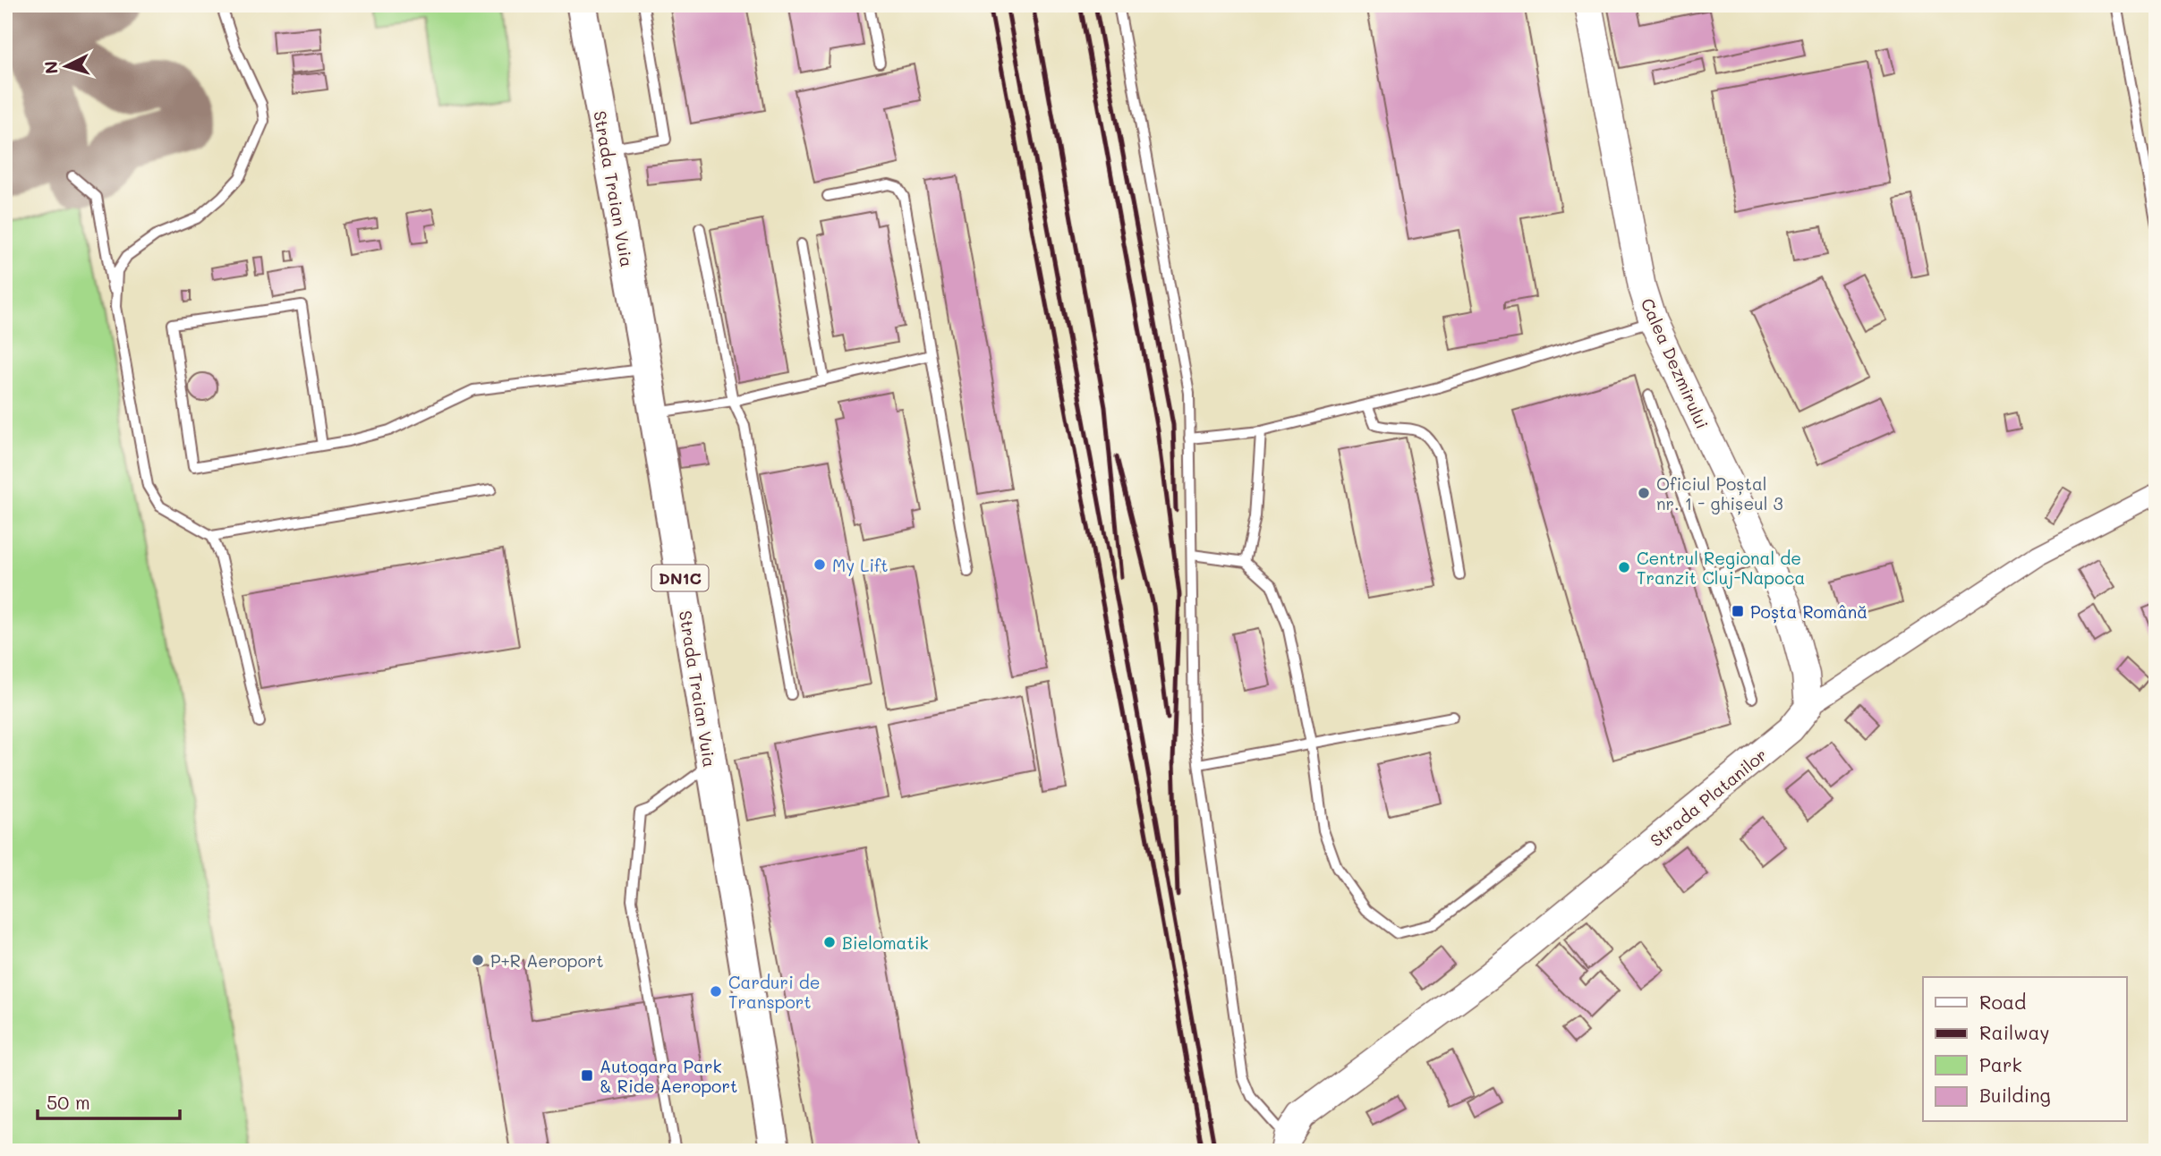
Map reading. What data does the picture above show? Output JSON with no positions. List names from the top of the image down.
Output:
{
  "streets": {
    "main road": [
      "Strada Traian Vuia",
      "Calea Dezmirului",
      "DN1C",
      "Strada Platanilor"
    ]
  },
  "crossings": [
    ["Calea Dezmirului", "Strada Platanilor"]
  ],
  "places": {
    "other": [
      "Oficiul Poștal nr. 1 - ghișeul 3",
      "My Lift",
      "Centrul Regional de Tranzit Cluj-Napoca",
      "Bielomatik",
      "P+R Aeroport",
      "Carduri de Transport"
    ],
    "transit": ["Poșta Română", "Autogara Park & Ride Aeroport"]
  },
  "legend": [
    "Road",
    "Railway",
    "Park",
    "Building"
  ],
  "scale_bar": "50 m",
  "north": "left"
}
